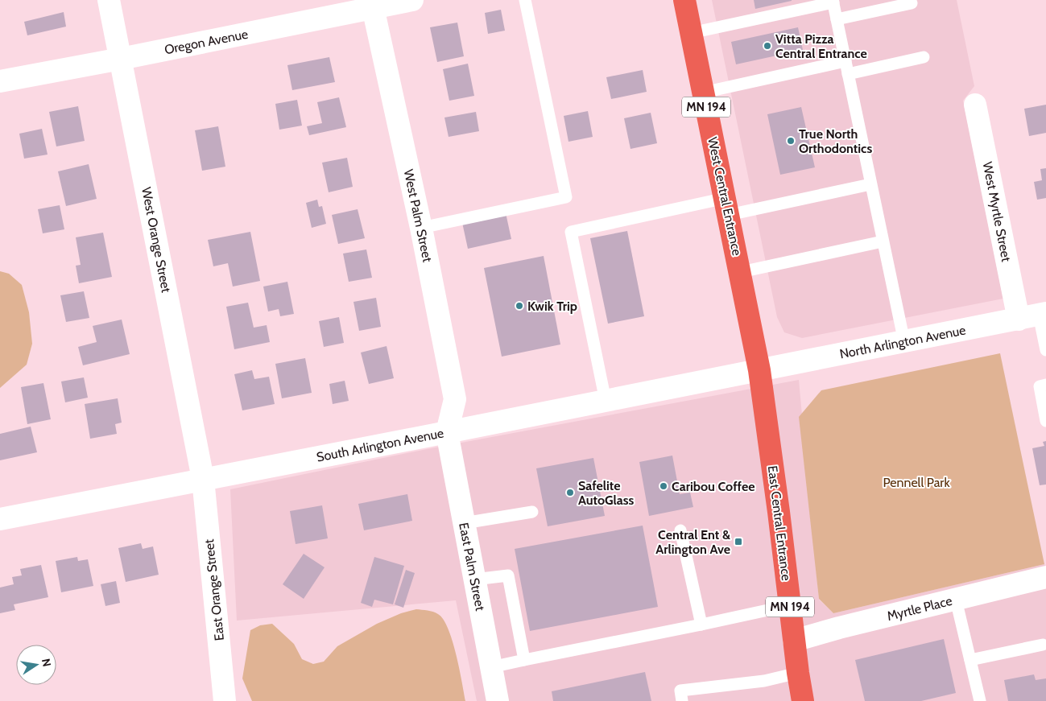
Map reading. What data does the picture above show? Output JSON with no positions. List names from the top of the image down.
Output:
{
  "streets": {
    "highway": ["MN 194", "West Central Entrance", "East Central Entrance"],
    "street": [
      "Oregon Avenue",
      "West Myrtle Street",
      "West Palm Street",
      "West Orange Street",
      "North Arlington Avenue",
      "South Arlington Avenue",
      "East Palm Street",
      "East Orange Street",
      "Myrtle Place"
    ]
  },
  "crossings": [
    ["Oregon Avenue", "West Palm Street"],
    ["Oregon Avenue", "West Orange Street"],
    ["West Central Entrance", "North Arlington Avenue"],
    ["West Central Entrance", "South Arlington Avenue"],
    ["West Central Entrance", "East Central Entrance"],
    ["West Myrtle Street", "North Arlington Avenue"],
    ["West Palm Street", "South Arlington Avenue"],
    ["West Palm Street", "East Palm Street"],
    ["West Orange Street", "South Arlington Avenue"],
    ["West Orange Street", "East Orange Street"],
    ["North Arlington Avenue", "South Arlington Avenue"],
    ["North Arlington Avenue", "East Central Entrance"],
    ["South Arlington Avenue", "East Central Entrance"],
    ["South Arlington Avenue", "East Palm Street"],
    ["South Arlington Avenue", "East Orange Street"],
    ["East Central Entrance", "Myrtle Place"]
  ],
  "parks": ["Pennell Park"],
  "places": {
    "other": [
      "Vitta Pizza Central Entrance",
      "True North Orthodontics",
      "Kwik Trip",
      "Caribou Coffee",
      "Safelite AutoGlass"
    ],
    "transit": ["Central Ent & Arlington Ave"]
  },
  "north": "right"
}
